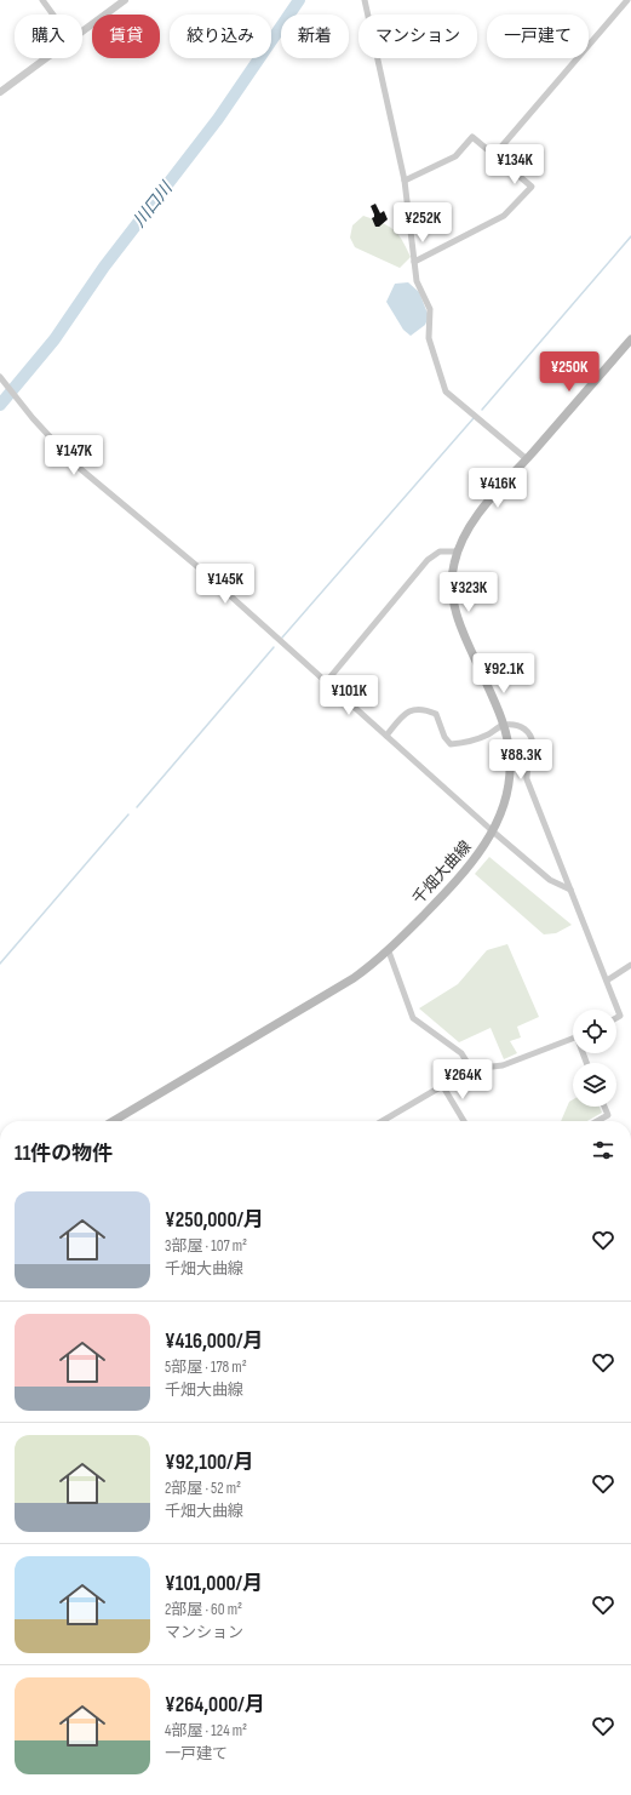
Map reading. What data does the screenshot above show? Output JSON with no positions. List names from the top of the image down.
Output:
{
  "streets": {
    "main road": ["千畑大曲線"]
  },
  "water": ["川口川"],
  "page": {
    "chip": [
      "購入",
      "賃貸",
      "絞り込み",
      "新着",
      "マンション",
      "一戸建て"
    ],
    "price": [
      "¥134K",
      "¥252K",
      "¥250K",
      "¥147K",
      "¥416K",
      "¥145K",
      "¥323K",
      "¥92.1K",
      "¥101K",
      "¥88.3K",
      "¥264K"
    ],
    "heading": "11件の物件",
    "list": [
      {
        "name": "¥250,000/月",
        "note": "3部屋 · 107 m² · 千畑大曲線"
      },
      {
        "name": "¥416,000/月",
        "note": "5部屋 · 178 m² · 千畑大曲線"
      },
      {
        "name": "¥92,100/月",
        "note": "2部屋 · 52 m² · 千畑大曲線"
      },
      {
        "name": "¥101,000/月",
        "note": "2部屋 · 60 m² · マンション"
      },
      {
        "name": "¥264,000/月",
        "note": "4部屋 · 124 m² · 一戸建て"
      }
    ]
  }
}
